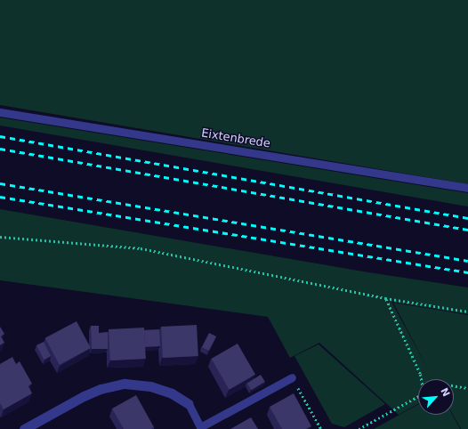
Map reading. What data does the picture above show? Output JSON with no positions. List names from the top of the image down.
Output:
{
  "streets": {
    "lane": ["Eixtenbrede"]
  },
  "north": "top right"
}
